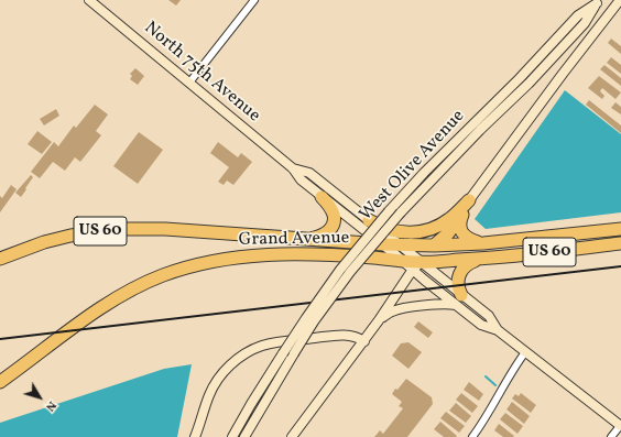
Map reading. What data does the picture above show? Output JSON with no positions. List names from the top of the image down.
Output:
{
  "streets": {
    "highway": ["US 60", "Grand Avenue"],
    "main road": ["North 75th Avenue", "West Olive Avenue"]
  },
  "crossings": [
    ["North 75th Avenue", "Grand Avenue"]
  ],
  "north": "bottom right"
}
